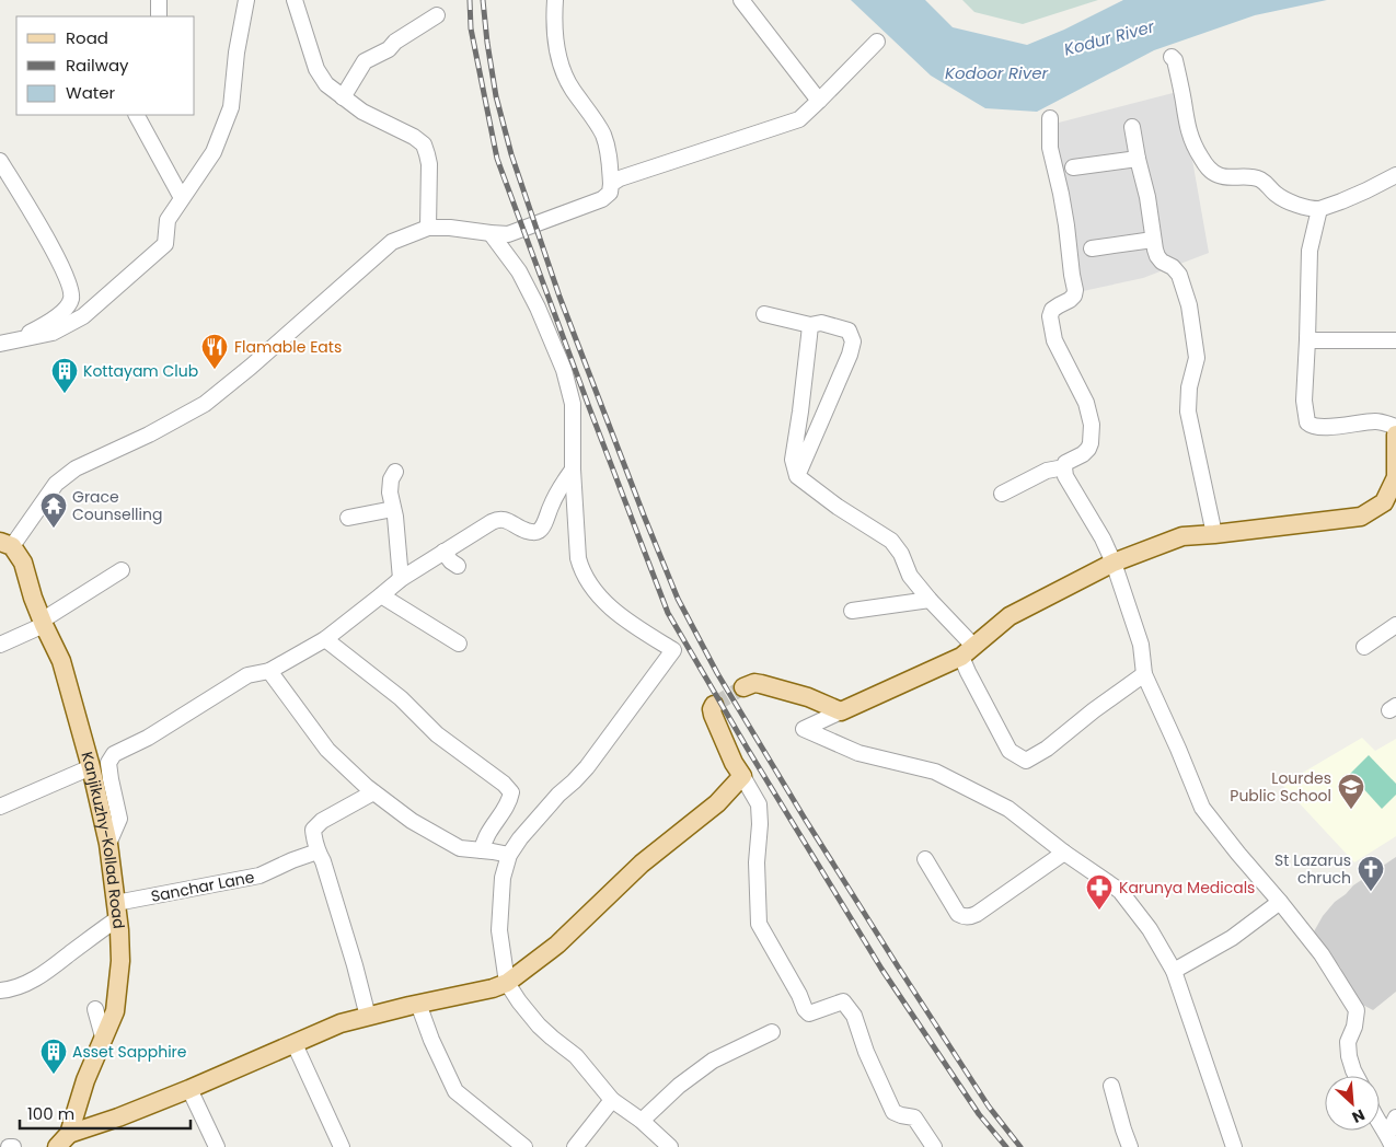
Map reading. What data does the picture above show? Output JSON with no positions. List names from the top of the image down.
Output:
{
  "streets": {
    "main road": ["Kanjikuzhy-Kollad Road"],
    "street": ["Sanchar Lane"]
  },
  "crossings": [
    ["Kanjikuzhy-Kollad Road", "Sanchar Lane"]
  ],
  "water": ["Kodur River", "Kodoor River"],
  "places": {
    "restaurant": ["Flamable Eats"],
    "building": ["Kottayam Club", "Asset Sapphire"],
    "temple": ["Grace Counselling"],
    "school or university": ["Lourdes Public School"],
    "church": ["St Lazarus chruch"],
    "pharmacy": ["Karunya Medicals"]
  },
  "legend": ["Road", "Railway", "Water"],
  "scale_bar": "100 m",
  "north": "bottom right"
}
